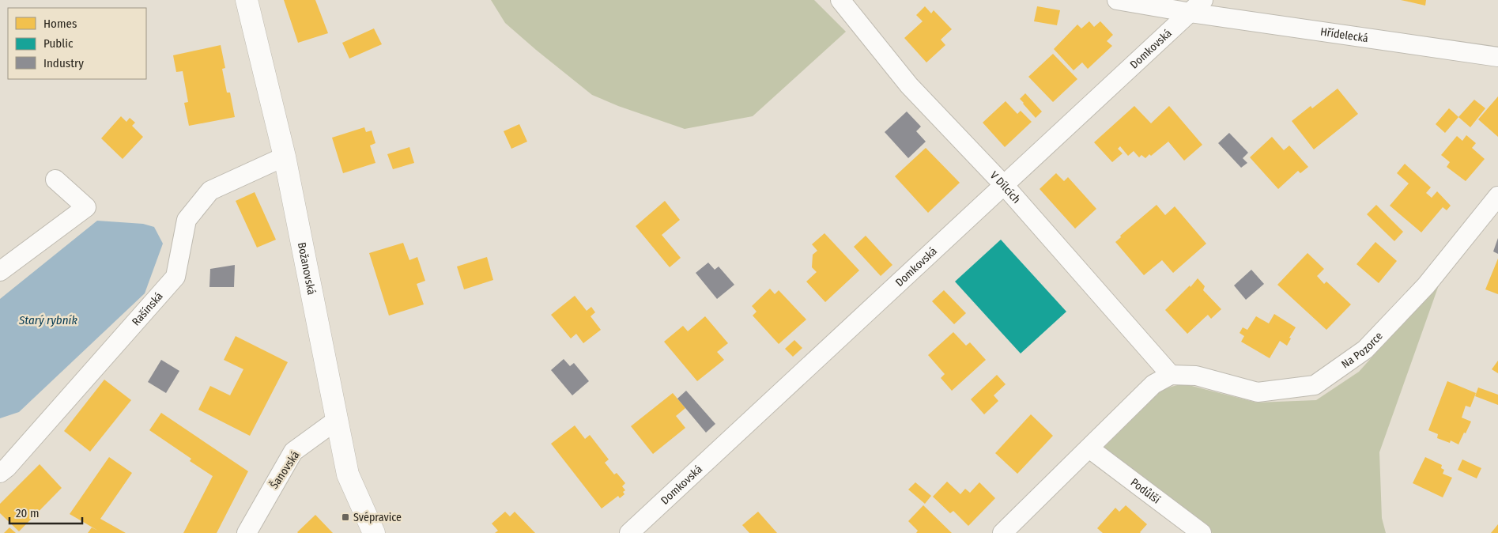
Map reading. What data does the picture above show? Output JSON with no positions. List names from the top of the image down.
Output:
{
  "streets": {
    "street": [
      "Hřídelecká",
      "Domkovská",
      "V Dílcích",
      "Božanovská",
      "Rašínská",
      "Na Pozorce",
      "Šanovská",
      "Podůlší"
    ]
  },
  "crossings": [
    ["Hřídelecká", "Domkovská"],
    ["Domkovská", "V Dílcích"],
    ["V Dílcích", "Na Pozorce"],
    ["Božanovská", "Rašínská"],
    ["Božanovská", "Šanovská"]
  ],
  "water": ["Starý rybník"],
  "places": {
    "transit": ["Svépravice"]
  },
  "legend": ["Homes", "Public", "Industry"],
  "scale_bar": "20 m"
}
